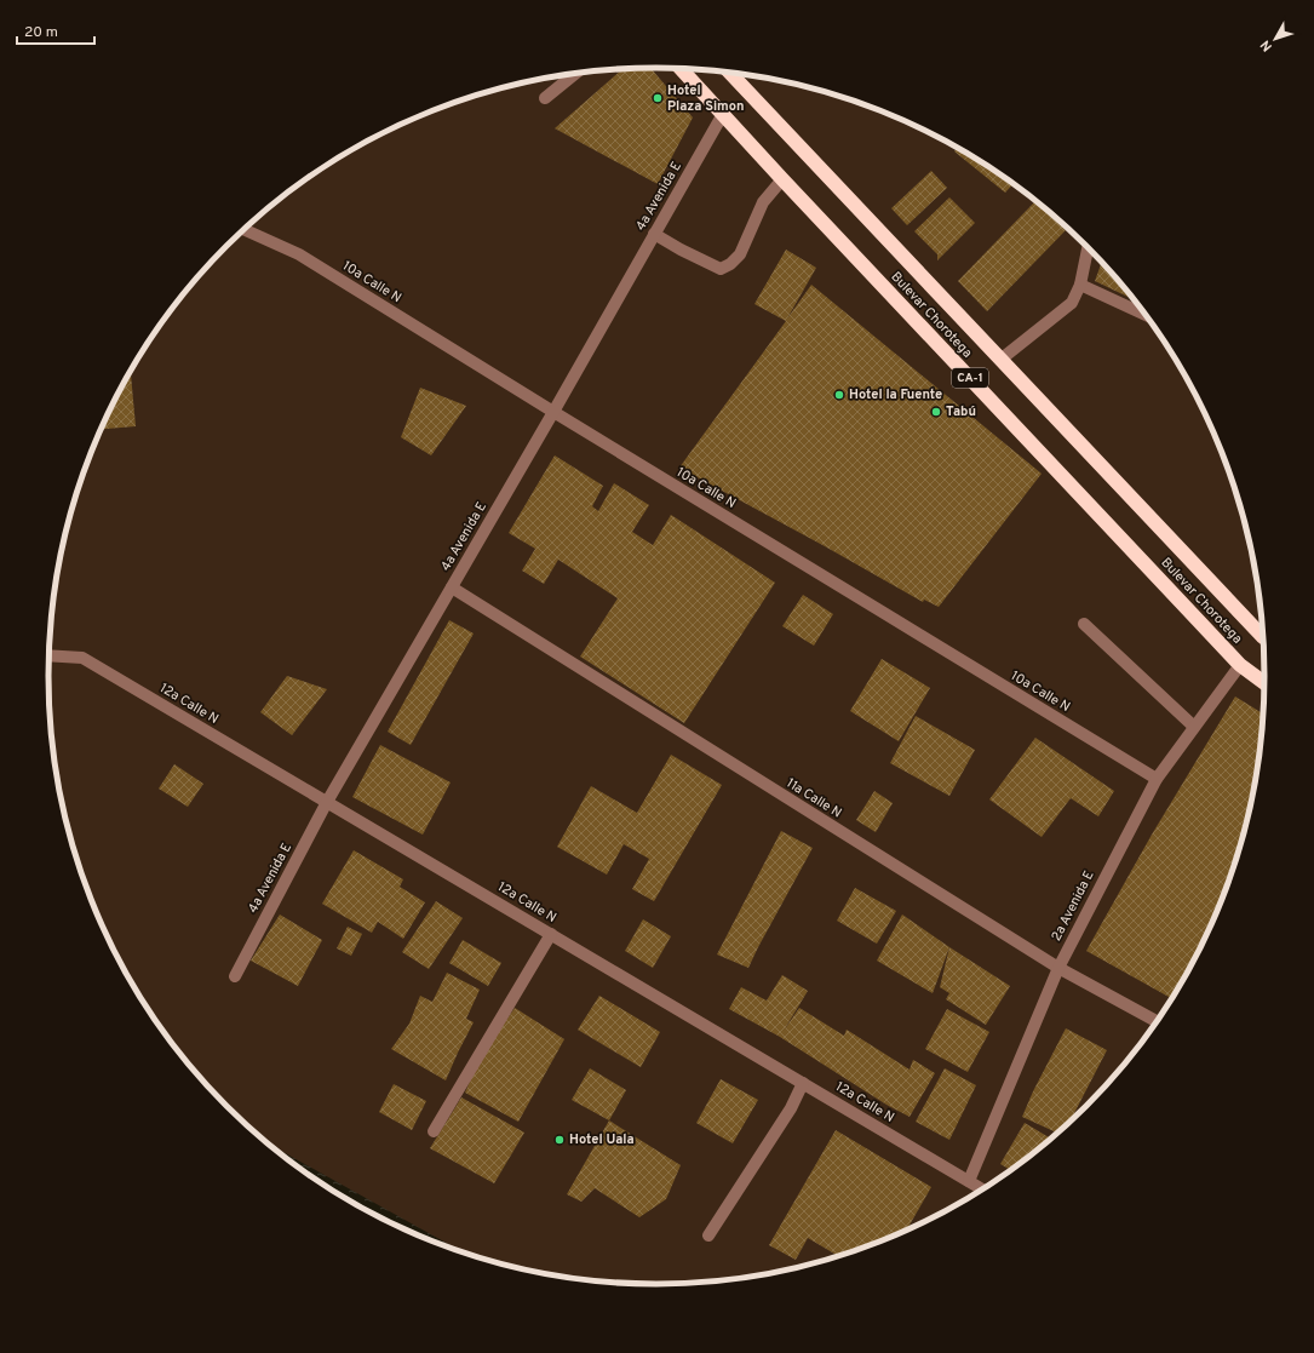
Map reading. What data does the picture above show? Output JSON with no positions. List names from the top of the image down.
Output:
{
  "streets": {
    "highway": ["Bulevar Chorotega", "CA-1"],
    "street": [
      "4a Avenida E",
      "10a Calle N",
      "12a Calle N",
      "11a Calle N",
      "2a Avenida E"
    ]
  },
  "crossings": [
    ["4a Avenida E", "10a Calle N"],
    ["4a Avenida E", "Bulevar Chorotega"],
    ["4a Avenida E", "12a Calle N"],
    ["4a Avenida E", "11a Calle N"],
    ["10a Calle N", "2a Avenida E"],
    ["Bulevar Chorotega", "2a Avenida E"],
    ["12a Calle N", "2a Avenida E"],
    ["11a Calle N", "2a Avenida E"]
  ],
  "places": [
    "Hotel Plaza Simon",
    "Hotel la Fuente",
    "Tabú",
    "Hotel Uala"
  ],
  "scale_bar": "20 m",
  "north": "bottom left"
}
